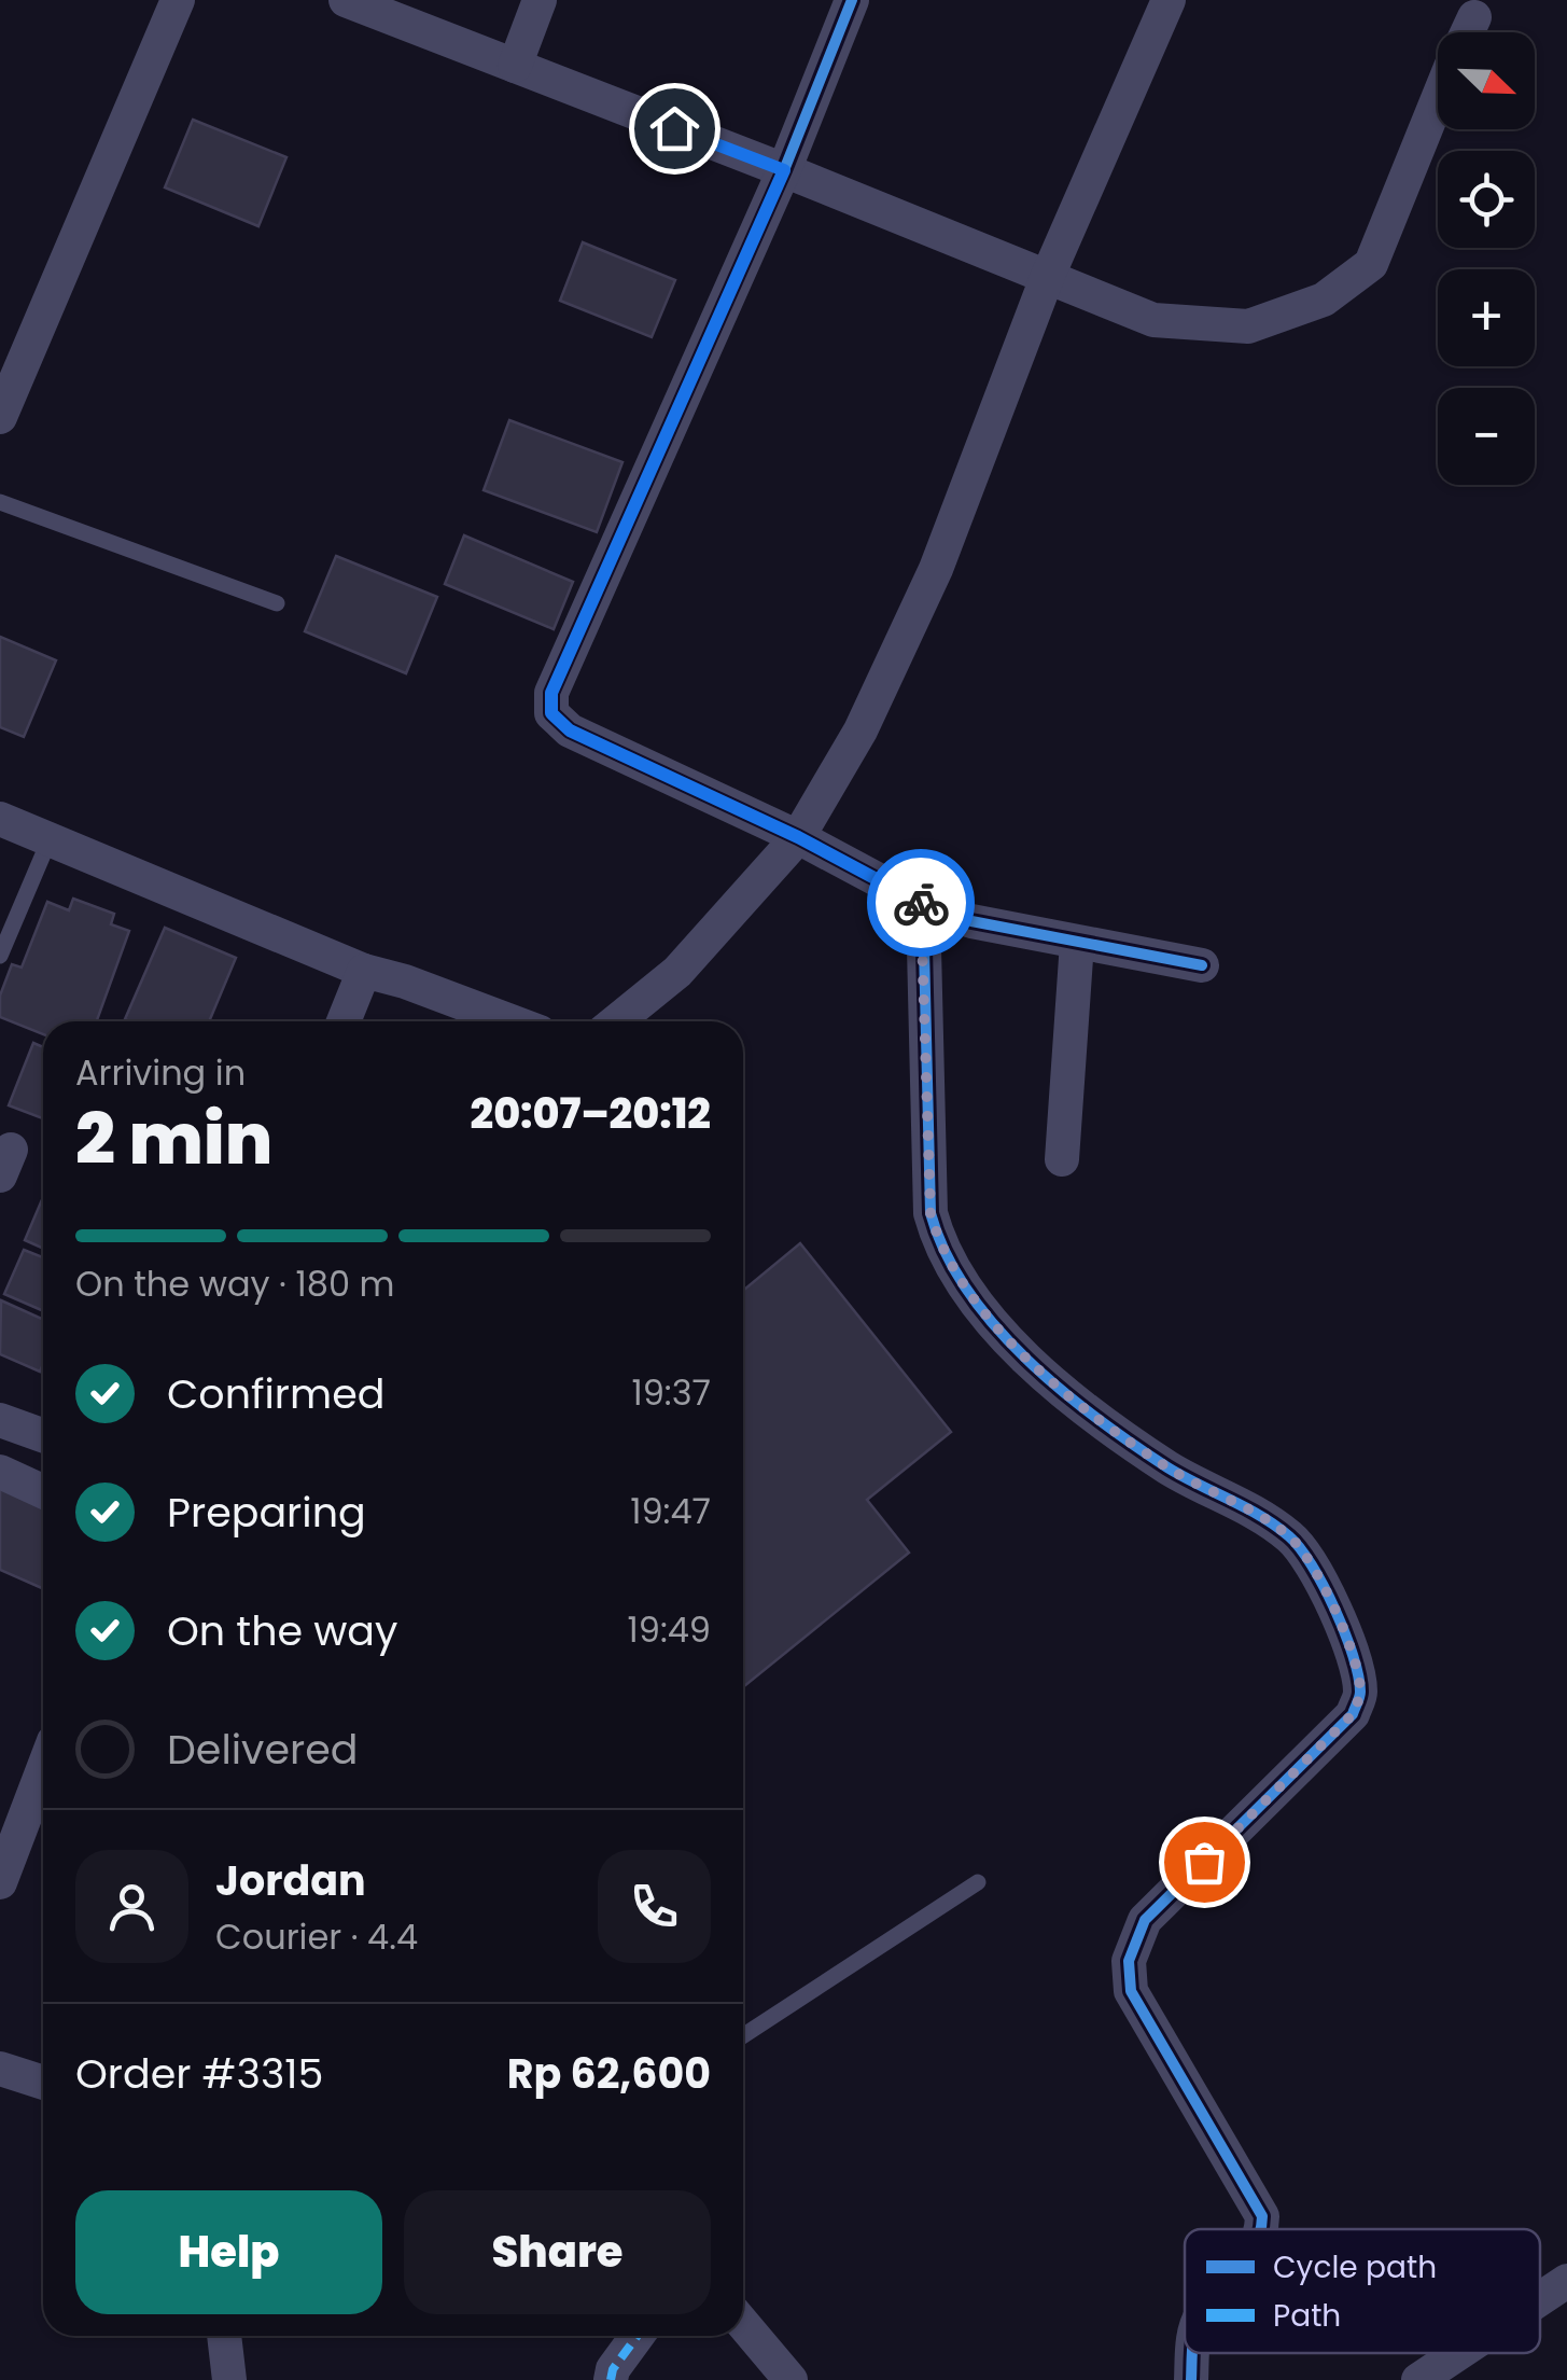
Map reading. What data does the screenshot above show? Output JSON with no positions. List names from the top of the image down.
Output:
{
  "legend": ["Cycle path", "Path"],
  "north": "bottom right",
  "page": {
    "map_buttons": ["+", "−"],
    "heading": ["2 min", "Arriving in", "20:07–20:12"],
    "panel": [
      "Jordan",
      "Courier · 4.4",
      "Order #3315",
      "Rp 62,600"
    ],
    "bar": "On the way · 180 m",
    "list": [
      ["Confirmed", "19:37"],
      ["Preparing", "19:47"],
      ["On the way", "19:49"],
      "Delivered"
    ],
    "buttons": ["Help", "Share"]
  }
}
